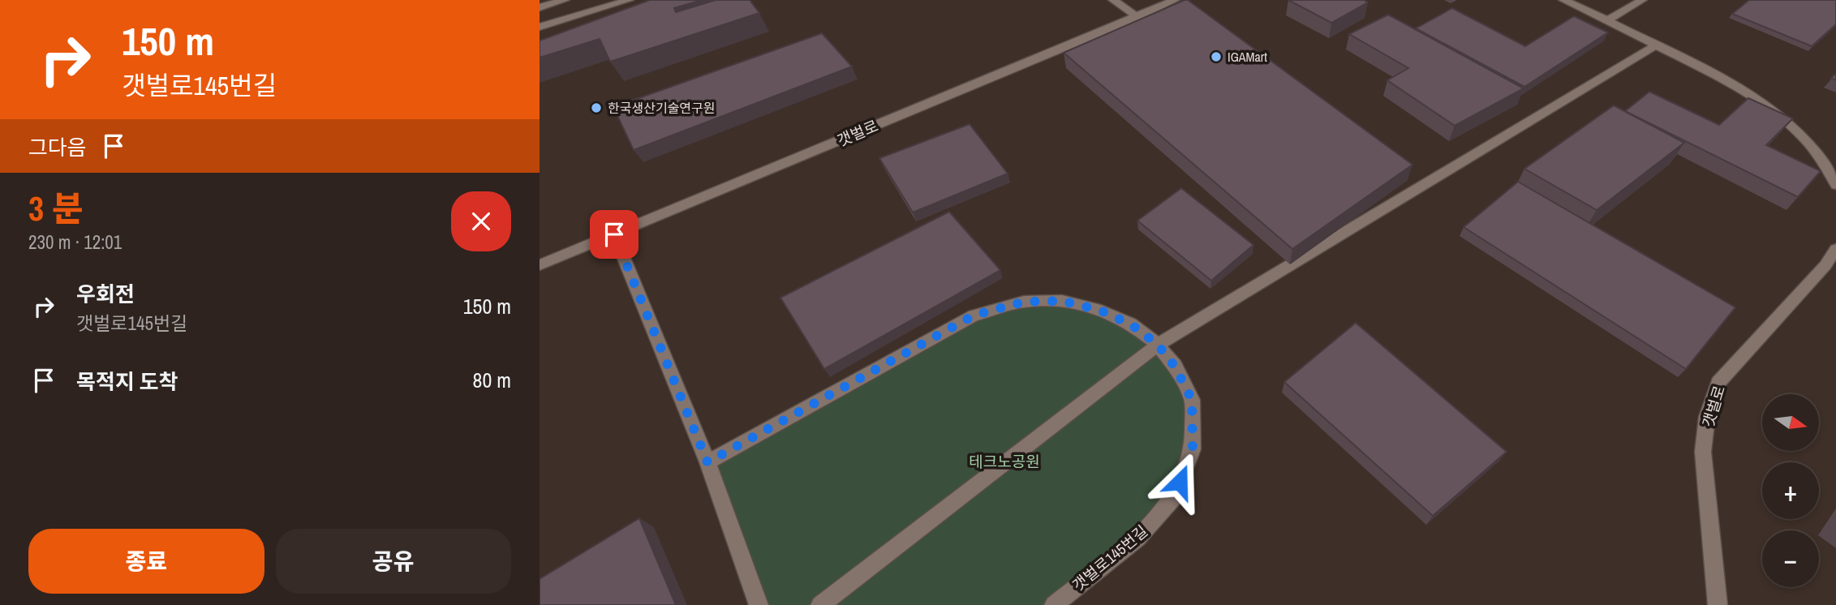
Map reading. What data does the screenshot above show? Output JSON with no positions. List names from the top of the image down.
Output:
{
  "streets": {
    "street": ["갯벌로", "갯벌로145번길"]
  },
  "parks": ["테크노공원"],
  "places": ["IGAMart", "한국생산기술연구원"],
  "north": "right",
  "page": {
    "turn": ["150 m", "갯벌로145번길"],
    "then": "그다음",
    "heading": ["3 분", "230 m · 12:01"],
    "list": [
      {
        "name": "우회전",
        "note": "갯벌로145번길",
        "value": "150 m"
      },
      {
        "name": "목적지 도착",
        "value": "80 m"
      }
    ],
    "map_buttons": ["+", "−"],
    "buttons": ["종료", "공유"]
  }
}
